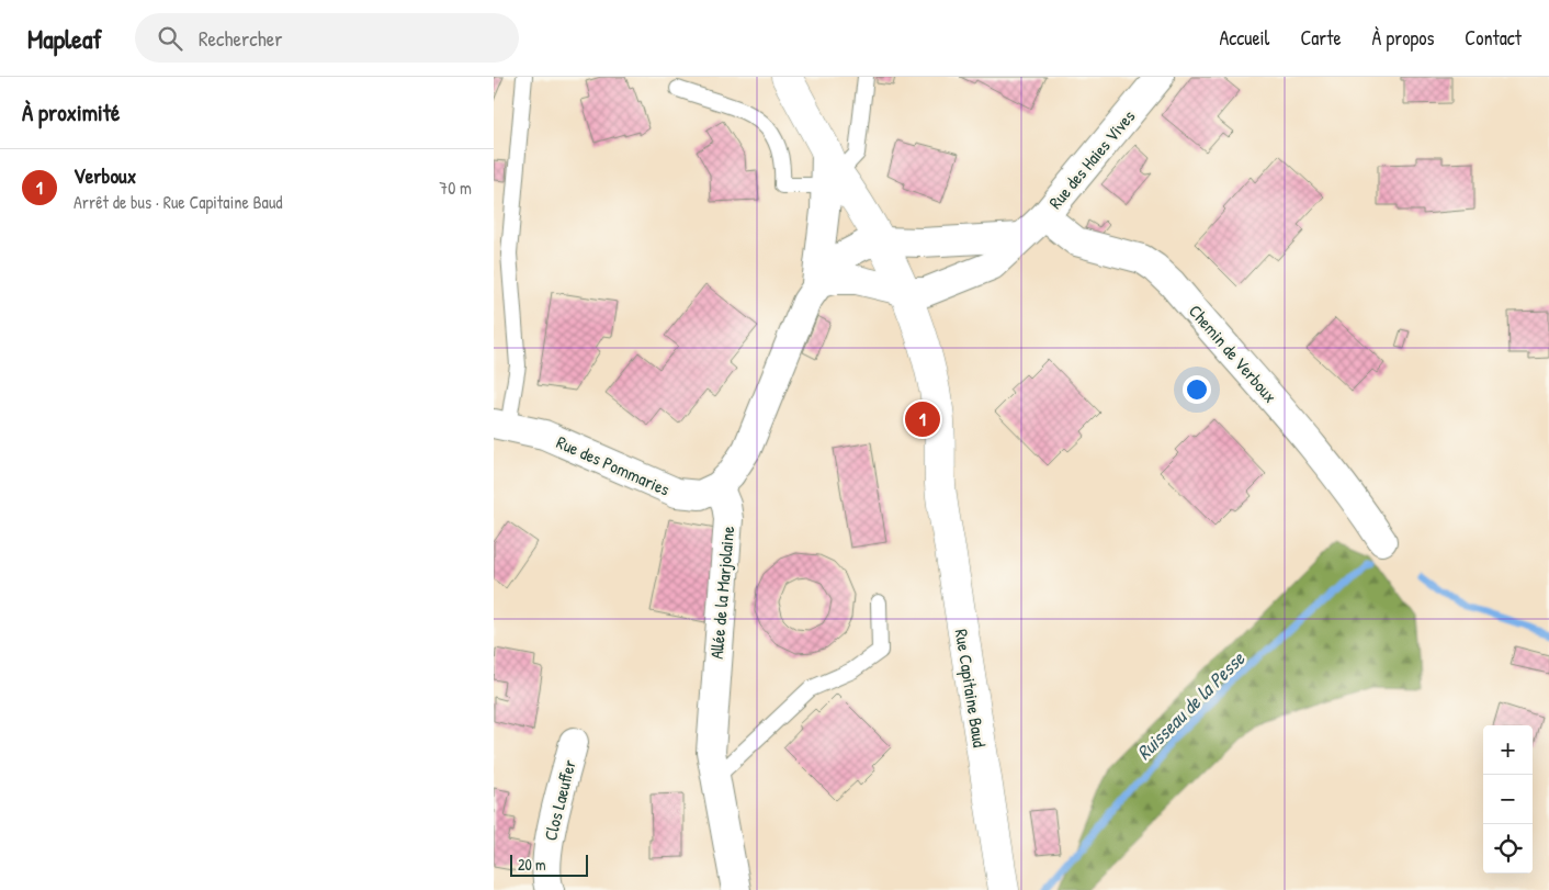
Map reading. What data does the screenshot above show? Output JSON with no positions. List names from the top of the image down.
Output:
{
  "streets": {
    "main road": ["Rue Capitaine Baud"],
    "street": [
      "Rue des Haies Vives",
      "Chemin de Verboux",
      "Rue des Pommaries",
      "Allée de la Marjolaine",
      "Clos Laeuffer"
    ]
  },
  "crossings": [
    ["Rue des Haies Vives", "Chemin de Verboux"],
    ["Rue des Haies Vives", "Rue Capitaine Baud"],
    ["Rue des Pommaries", "Allée de la Marjolaine"]
  ],
  "water": ["Ruisseau de la Pesse"],
  "scale_bar": "20 m",
  "page": {
    "header": "Mapleaf",
    "search": "Rechercher",
    "nav": [
      "Accueil",
      "Carte",
      "À propos",
      "Contact"
    ],
    "heading": "À proximité",
    "list": [
      {
        "mark": "1",
        "name": "Verboux",
        "note": "Arrêt de bus · Rue Capitaine Baud",
        "value": "70 m"
      }
    ],
    "pins": "1",
    "map_buttons": ["+", "−"],
    "scale": "20 m"
  }
}
